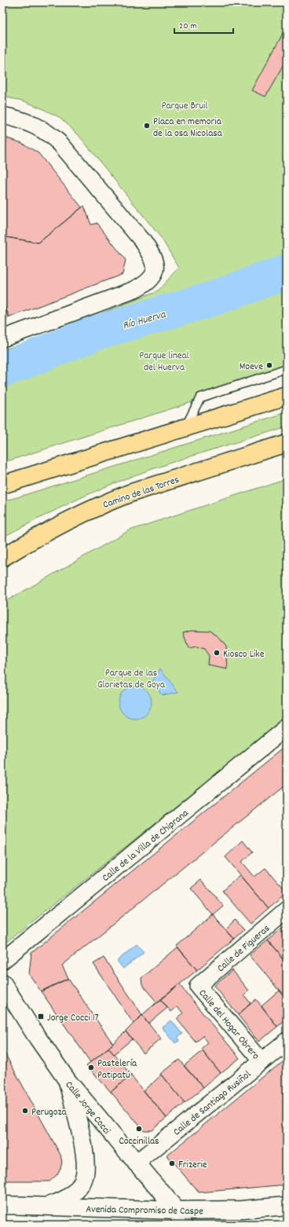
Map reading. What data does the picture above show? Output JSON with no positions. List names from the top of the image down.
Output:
{
  "streets": {
    "main road": ["Camino de las Torres", "Calle Jorge Cocci", "Avenida Compromiso de Caspe"],
    "street": [
      "Calle de la Villa de Chiprana",
      "Calle de Figueras",
      "Calle del Hogar Obrero",
      "Calle de Santiago Rusiñol"
    ]
  },
  "crossings": [
    ["Calle de Figueras", "Calle del Hogar Obrero"],
    ["Calle del Hogar Obrero", "Calle de Santiago Rusiñol"],
    ["Calle de Santiago Rusiñol", "Calle Jorge Cocci"],
    ["Calle Jorge Cocci", "Avenida Compromiso de Caspe"]
  ],
  "water": ["Río Huerva"],
  "parks": ["Parque Bruil", "Parque lineal del Huerva", "Parque de las Glorietas de Goya"],
  "places": {
    "other": [
      "Placa en memoria de la osa Nicolasa",
      "Moeve",
      "Kiosco Like",
      "Pastelería Patipatú",
      "Perugoza",
      "Coccinillas",
      "Frizerie"
    ],
    "transit": ["Jorge Cocci 17"]
  },
  "scale_bar": "20 m"
}
